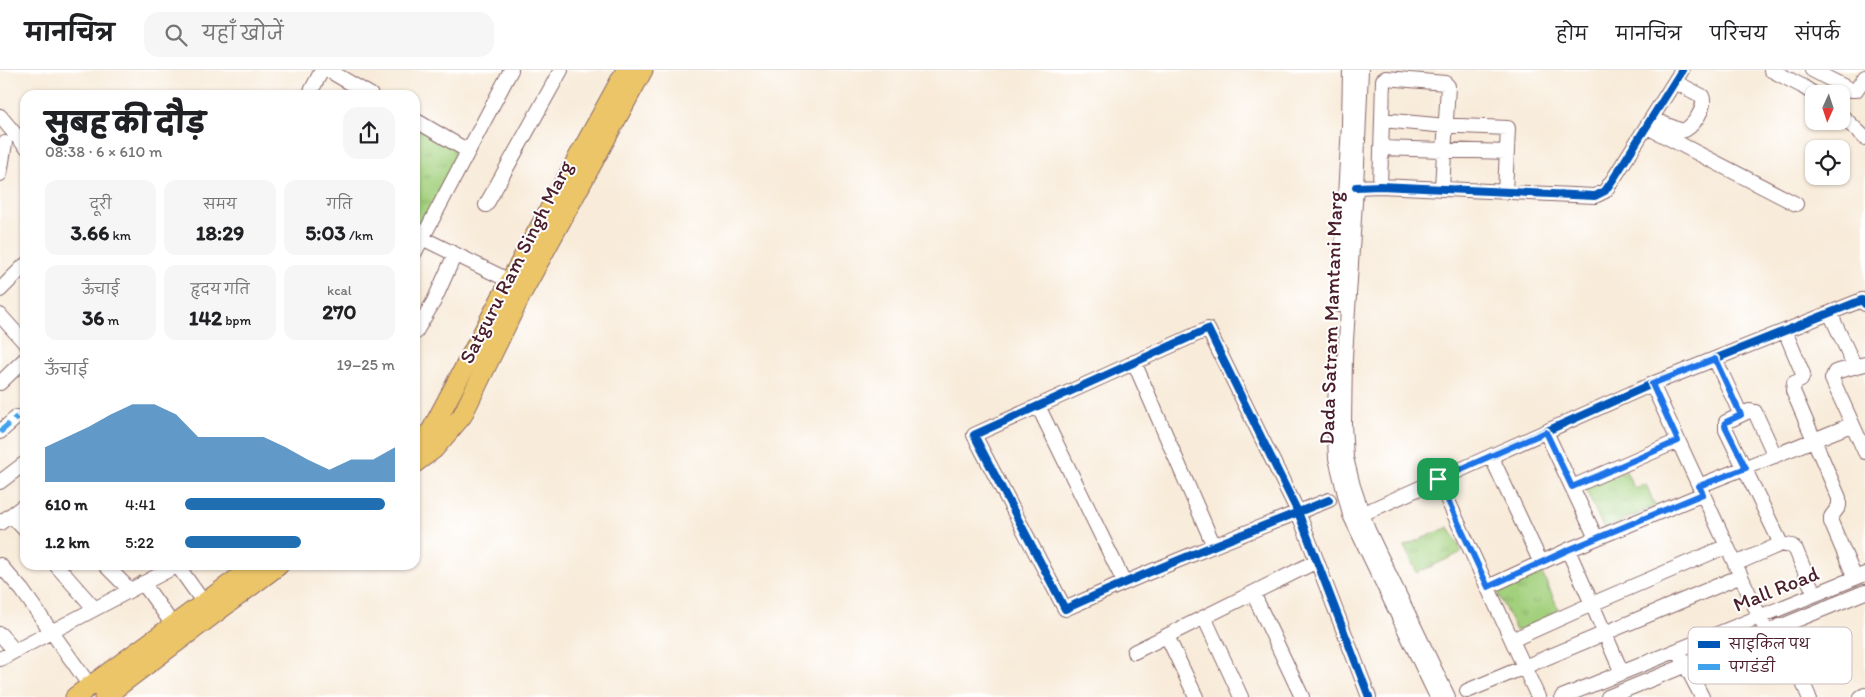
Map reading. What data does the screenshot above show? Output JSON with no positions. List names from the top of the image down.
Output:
{
  "streets": {
    "main road": ["Satguru Ram Singh Marg"],
    "street": ["Dada Satram Mamtani Marg", "Mall Road"]
  },
  "legend": ["साइकिल पथ", "पगडंडी"],
  "north": "bottom",
  "page": {
    "header": "मानचित्र",
    "search": "यहाँ खोजें",
    "nav": [
      "होम",
      "मानचित्र",
      "परिचय",
      "संपर्क"
    ],
    "heading": ["सुबह की दौड़", "08:38 · 6 × 610 m"],
    "stats": [
      ["दूरी", "3.66 km"],
      ["समय", "18:29"],
      ["गति", "5:03 /km"],
      ["ऊँचाई", "36 m"],
      ["हृदय गति", "142 bpm"],
      ["kcal", "270"]
    ],
    "chart": ["ऊँचाई", "19–25 m"],
    "list": [
      {
        "name": "610 m",
        "note": "4:41"
      },
      {
        "name": "1.2 km",
        "note": "5:22"
      }
    ]
  }
}
